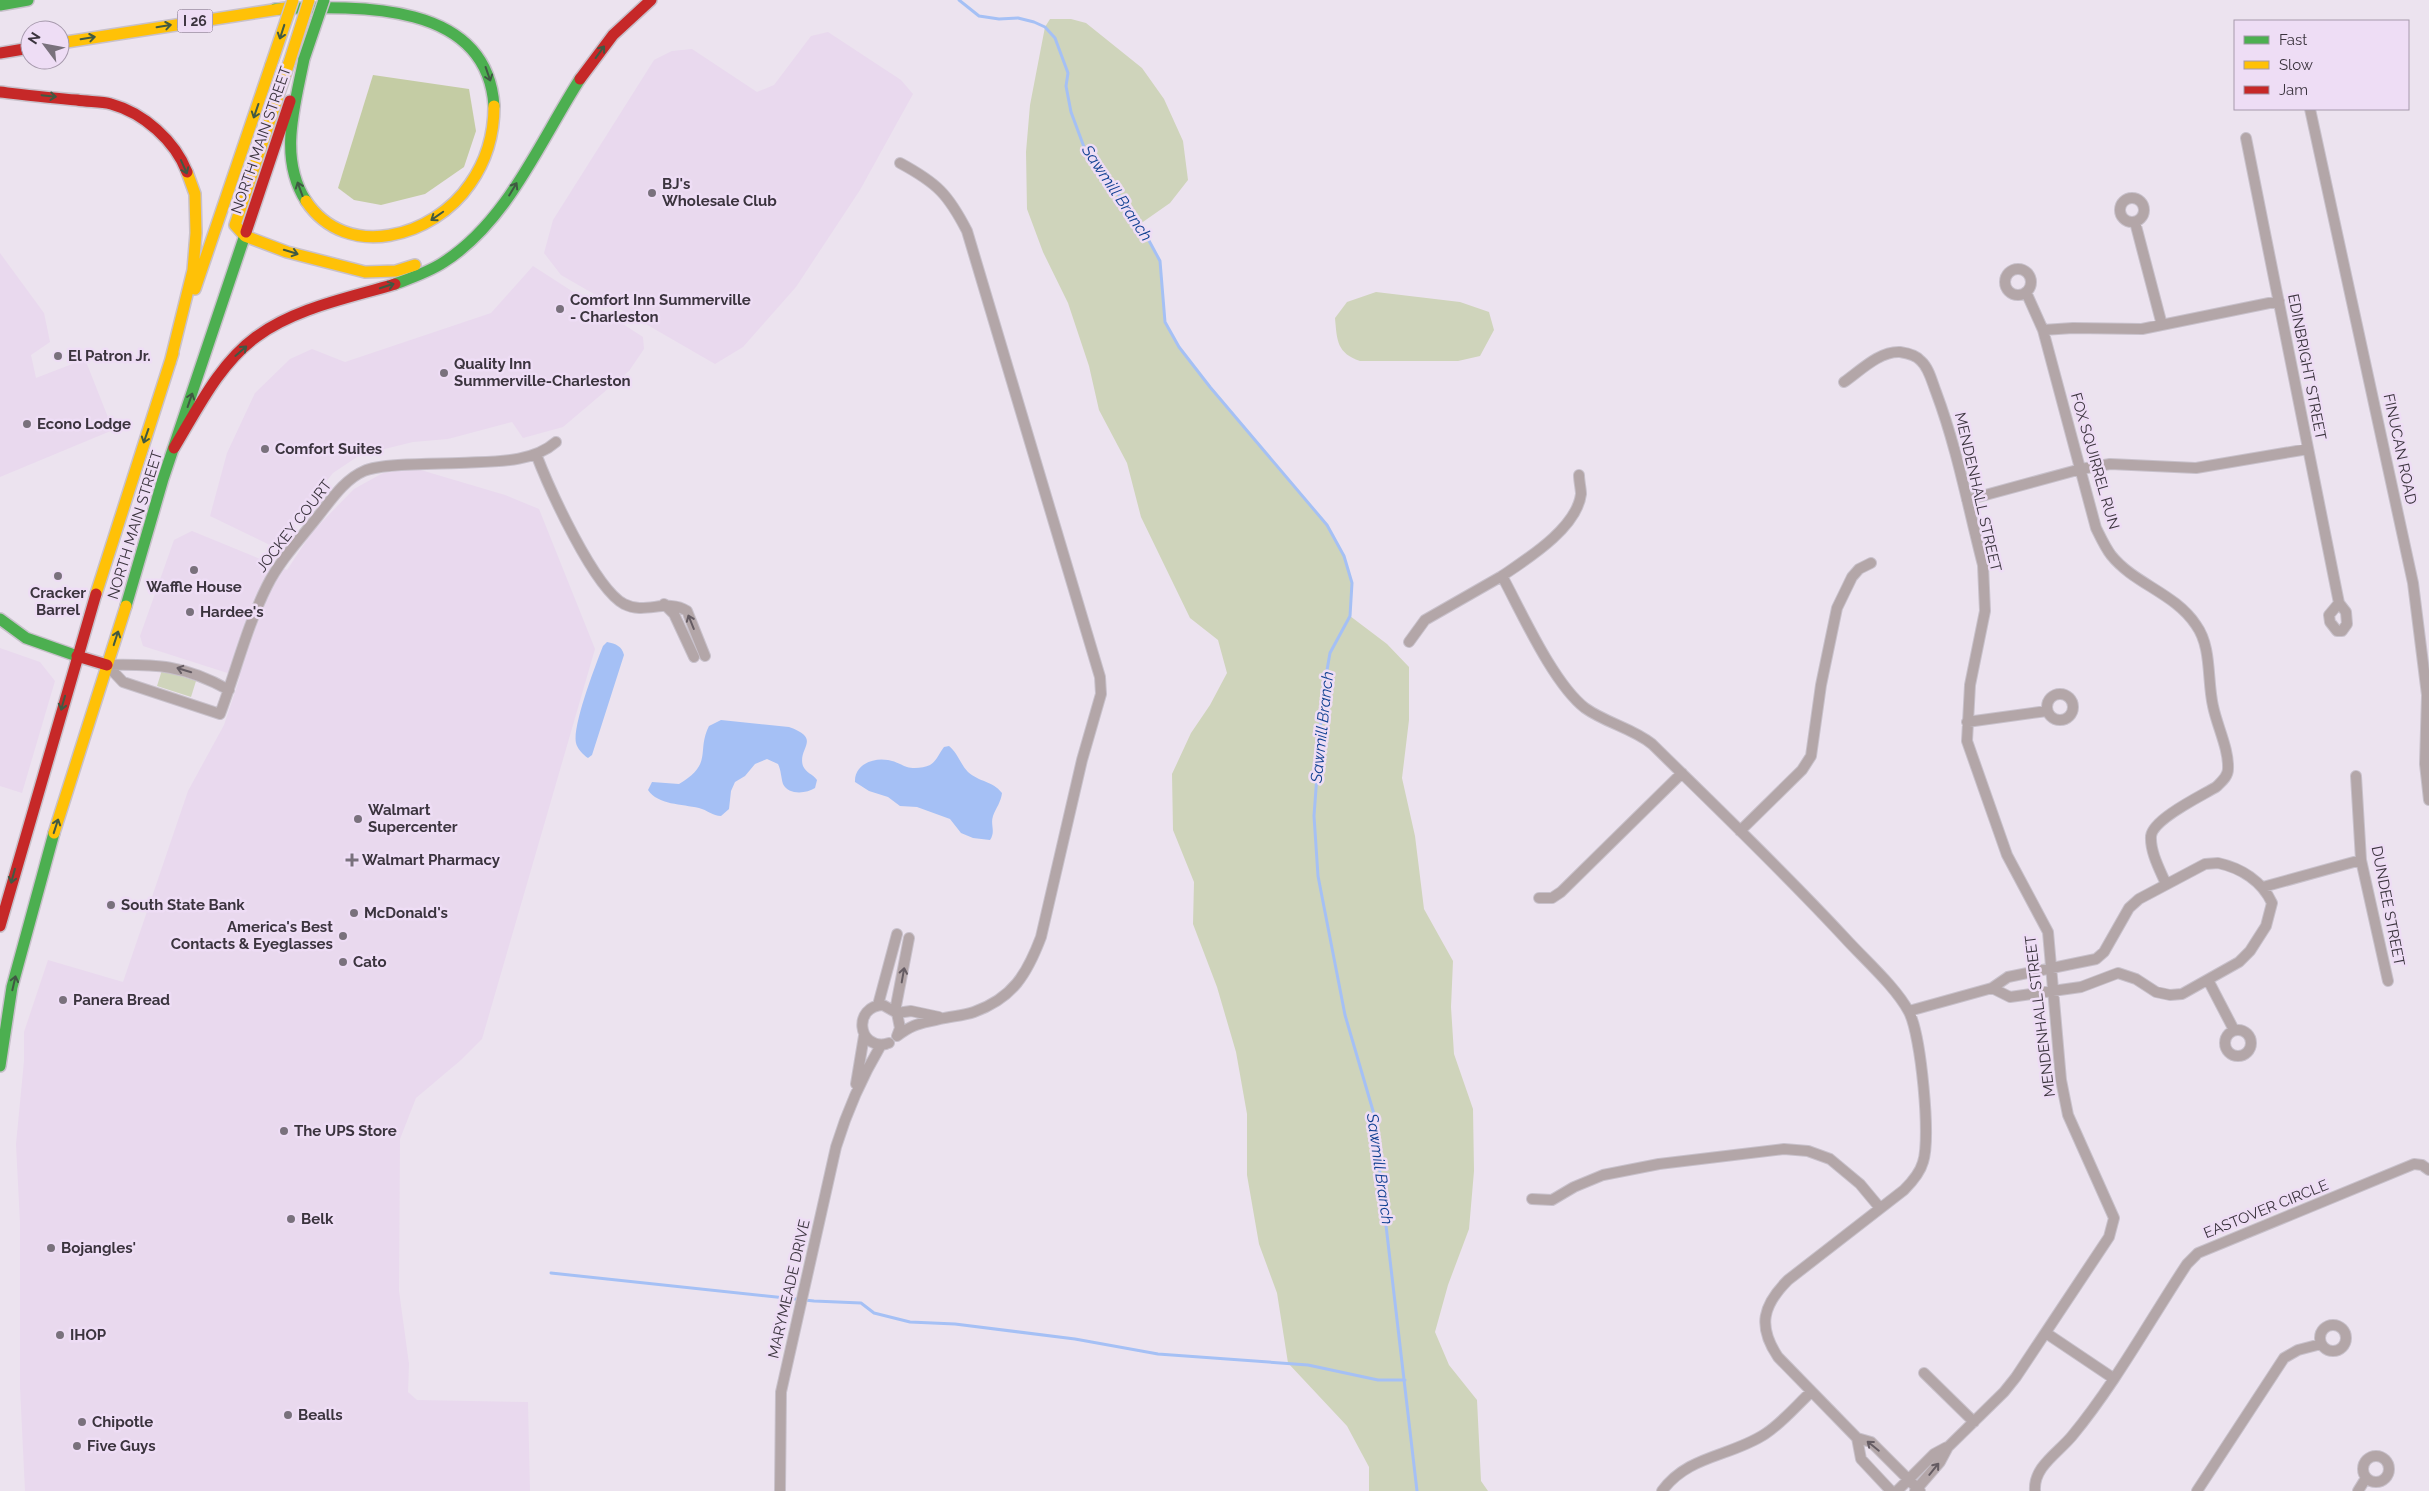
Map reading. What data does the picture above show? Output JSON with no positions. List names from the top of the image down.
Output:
{
  "streets": {
    "main road": ["I 26", "NORTH MAIN STREET"],
    "street": [
      "EDINBRIGHT STREET",
      "FINUCAN ROAD",
      "FOX SQUIRREL RUN",
      "MENDENHALL STREET",
      "JOCKEY COURT",
      "DUNDEE STREET",
      "EASTOVER CIRCLE",
      "MARYMEADE DRIVE"
    ]
  },
  "crossings": [
    ["NORTH MAIN STREET", "JOCKEY COURT"]
  ],
  "water": ["Sawmill Branch"],
  "places": {
    "other": [
      "BJ's Wholesale Club",
      "Comfort Inn Summerville - Charleston",
      "El Patron Jr.",
      "Quality Inn Summerville-Charleston",
      "Econo Lodge",
      "Comfort Suites",
      "Waffle House",
      "Cracker Barrel",
      "Hardee's",
      "Walmart Supercenter",
      "South State Bank",
      "McDonald's",
      "America's Best Contacts & Eyeglasses",
      "Cato",
      "Panera Bread",
      "The UPS Store",
      "Belk",
      "Bojangles'",
      "IHOP",
      "Bealls",
      "Chipotle",
      "Five Guys"
    ],
    "health": ["Walmart Pharmacy"]
  },
  "legend": ["Fast", "Slow", "Jam"],
  "north": "top left"
}
